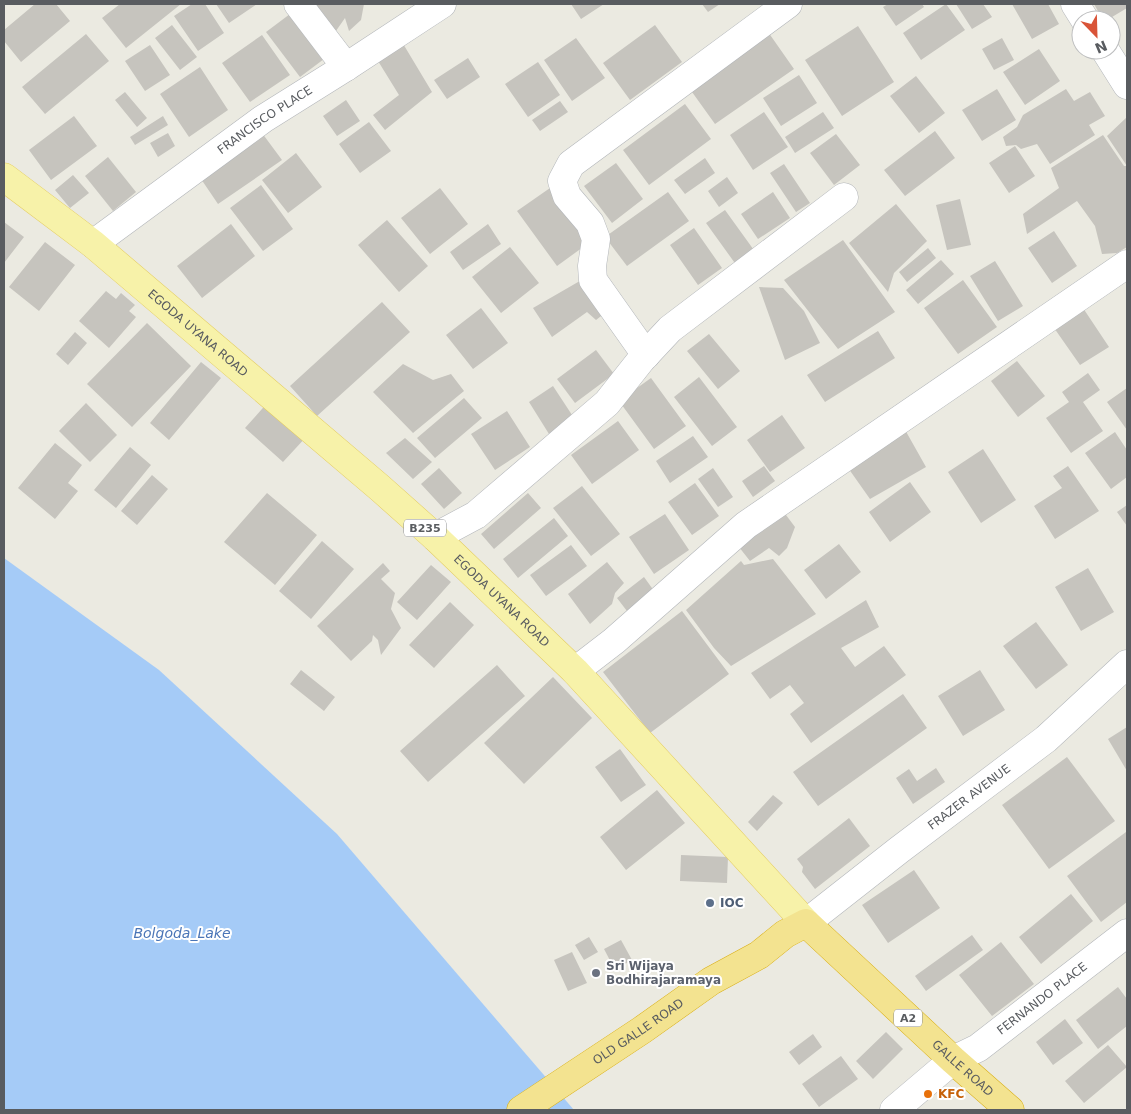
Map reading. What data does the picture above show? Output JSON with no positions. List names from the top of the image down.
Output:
{
  "streets": {
    "highway": ["A2", "OLD GALLE ROAD", "GALLE ROAD"],
    "main road": ["EGODA UYANA ROAD", "B235"],
    "street": ["FRANCISCO PLACE", "FRAZER AVENUE", "FERNANDO PLACE"]
  },
  "crossings": [
    ["FRANCISCO PLACE", "EGODA UYANA ROAD"],
    ["EGODA UYANA ROAD", "FRAZER AVENUE"],
    ["EGODA UYANA ROAD", "OLD GALLE ROAD"],
    ["EGODA UYANA ROAD", "GALLE ROAD"],
    ["FRAZER AVENUE", "OLD GALLE ROAD"],
    ["FRAZER AVENUE", "GALLE ROAD"],
    ["FERNANDO PLACE", "GALLE ROAD"],
    ["OLD GALLE ROAD", "GALLE ROAD"]
  ],
  "water": ["Bolgoda_Lake"],
  "places": ["IOC", "Sri Wijaya Bodhirajaramaya", "KFC"],
  "north": "bottom right"
}
